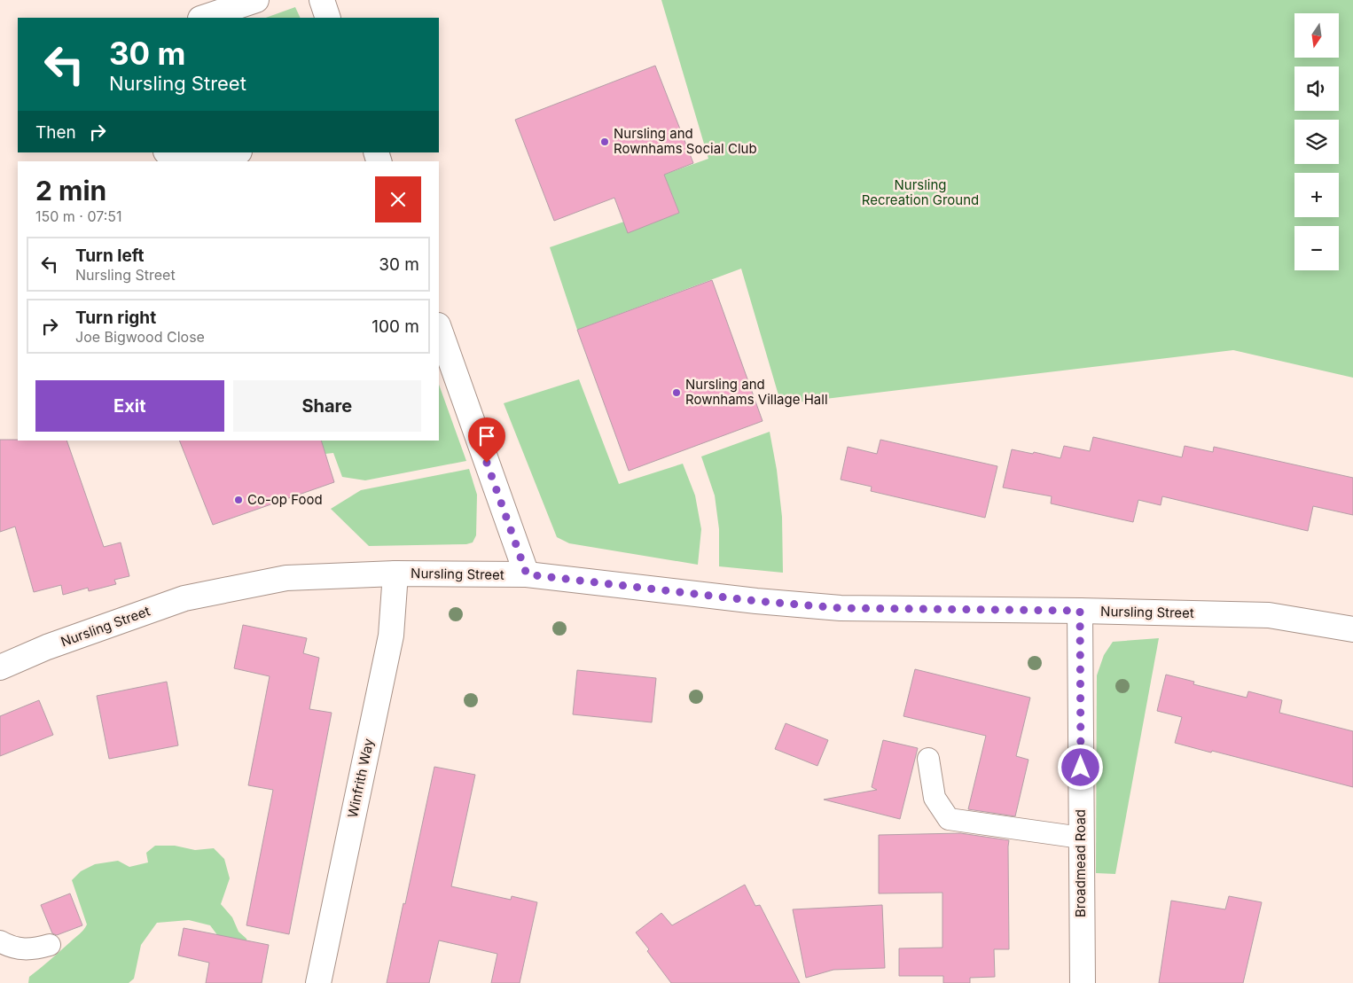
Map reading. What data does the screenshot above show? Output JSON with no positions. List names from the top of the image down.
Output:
{
  "streets": {
    "street": ["Nursling Street", "Winfrith Way", "Broadmead Road"]
  },
  "crossings": [
    ["Nursling Street", "Winfrith Way"],
    ["Nursling Street", "Broadmead Road"]
  ],
  "parks": ["Nursling Recreation Ground"],
  "places": ["Nursling and Rownhams Social Club", "Nursling and Rownhams Village Hall", "Co-op Food"],
  "north": "bottom",
  "page": {
    "map_buttons": ["+", "−"],
    "turn": ["30 m", "Nursling Street"],
    "then": "Then",
    "heading": ["2 min", "150 m · 07:51"],
    "list": [
      {
        "name": "Turn left",
        "note": "Nursling Street",
        "value": "30 m"
      },
      {
        "name": "Turn right",
        "note": "Joe Bigwood Close",
        "value": "100 m"
      }
    ],
    "buttons": ["Exit", "Share"]
  }
}
